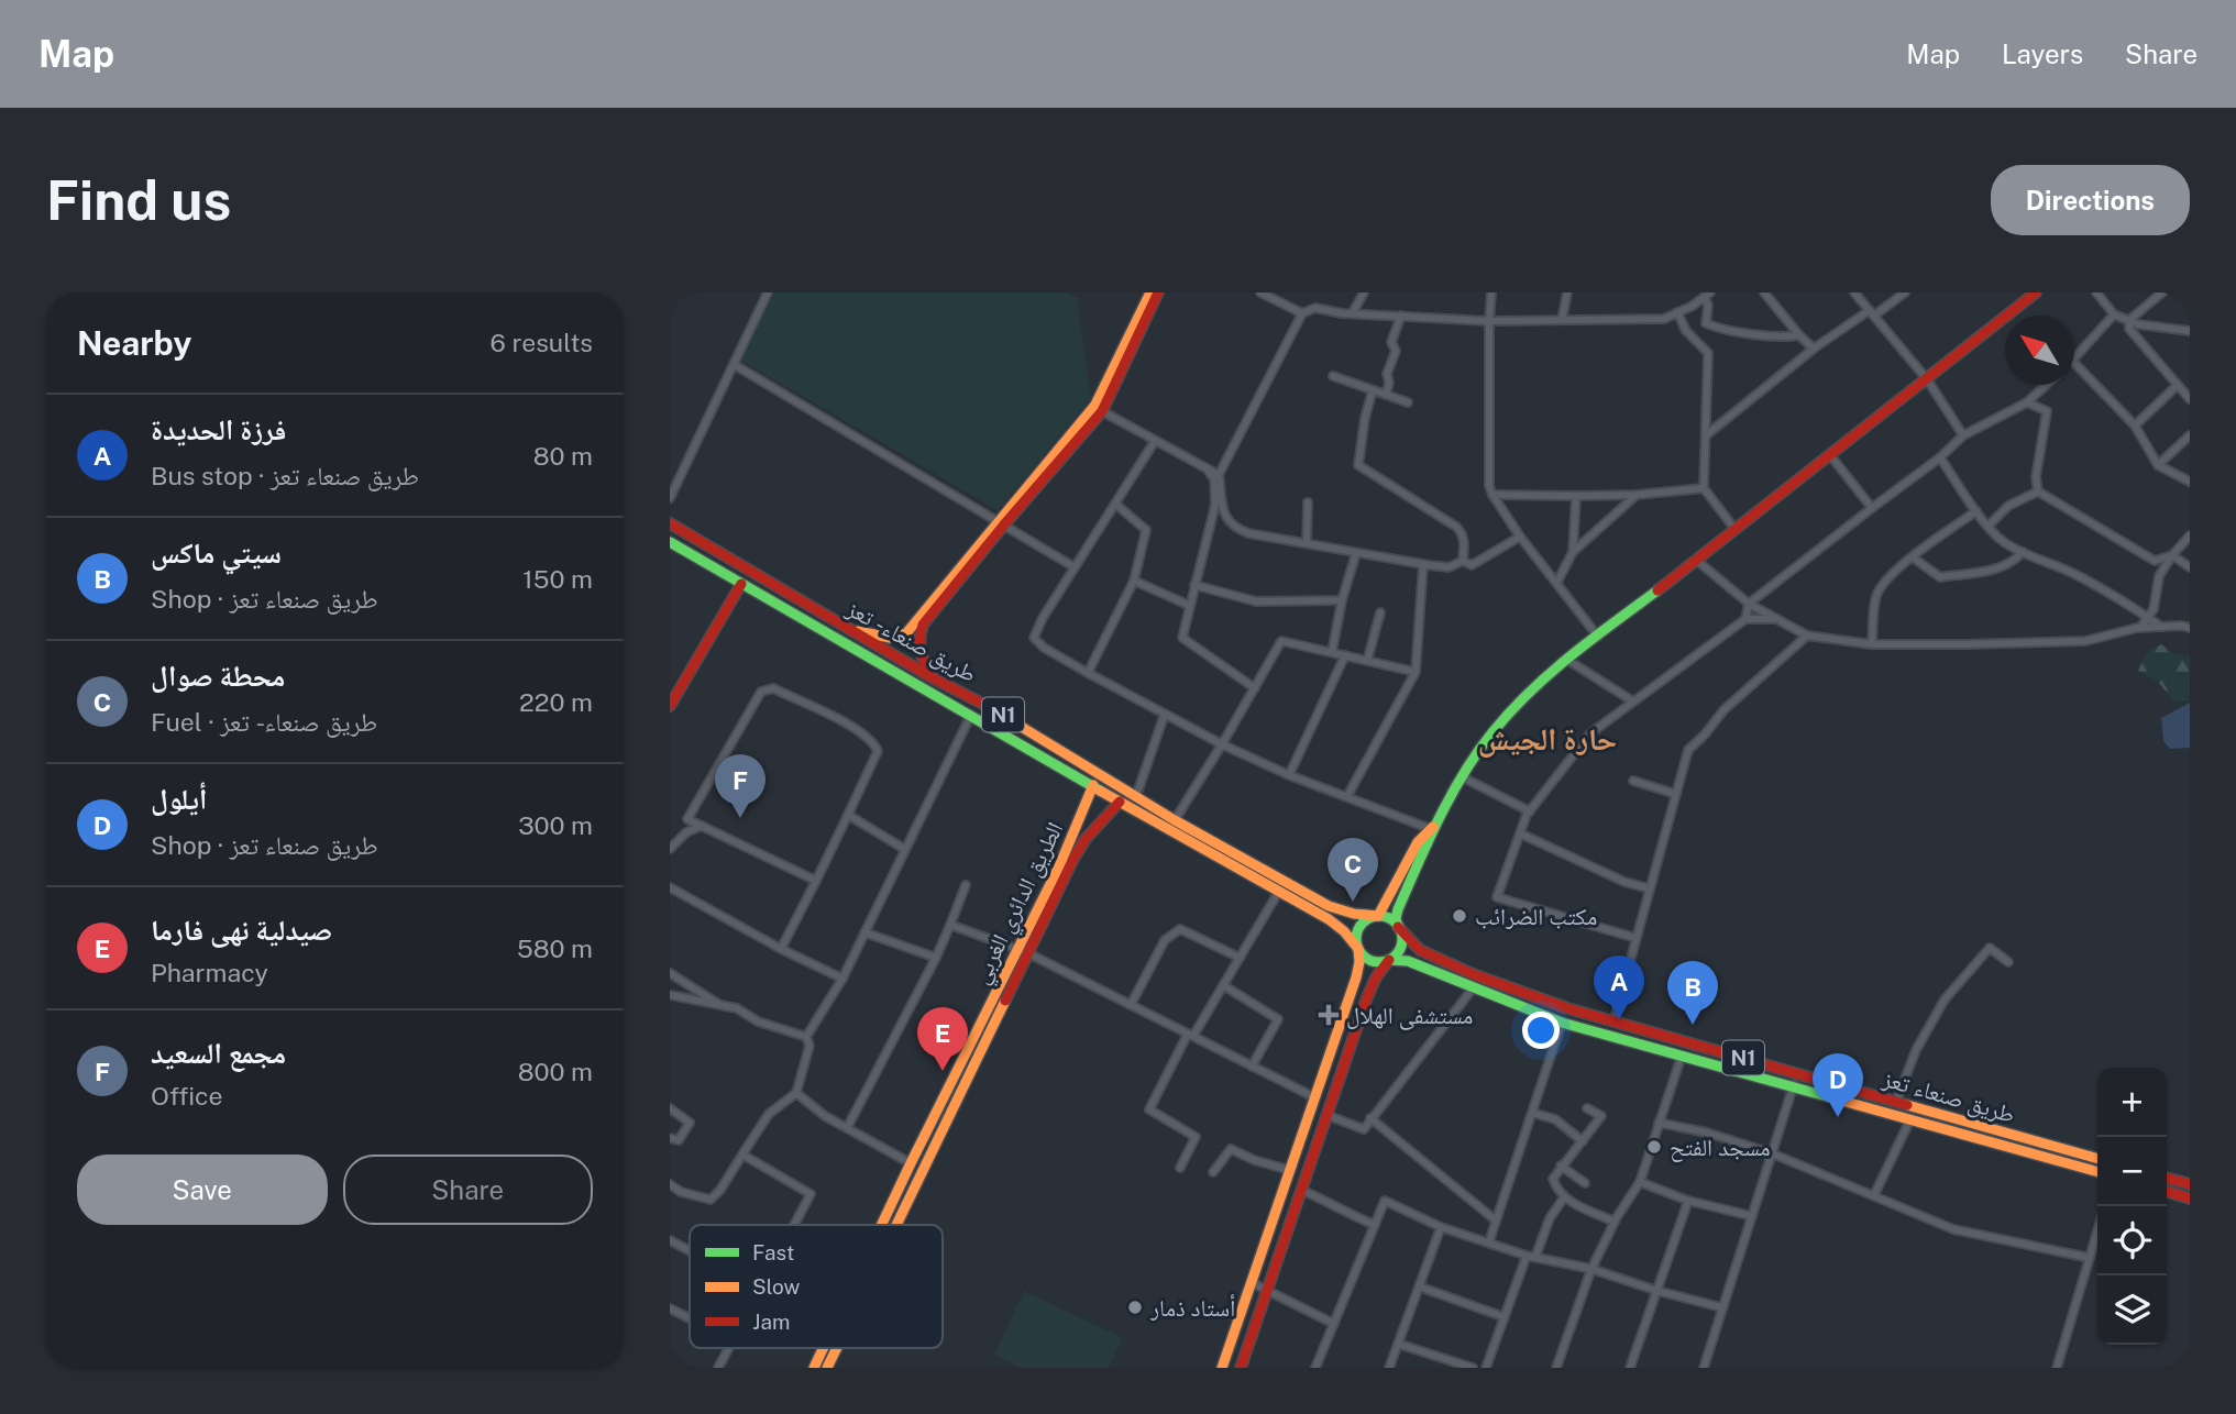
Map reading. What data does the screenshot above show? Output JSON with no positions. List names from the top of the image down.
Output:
{
  "streets": {
    "main road": [
      "طريق صنعاء - تعز",
      "N1",
      "الطريق الدائري الغربي",
      "طريق صنعاء تعز"
    ]
  },
  "crossings": [
    ["طريق صنعاء - تعز", "الطريق الدائري الغربي"],
    ["طريق صنعاء - تعز", "طريق صنعاء تعز"]
  ],
  "districts": ["حارة الجيش"],
  "places": {
    "other": ["مكتب الضرائب", "مسجد الفتح", "أستاد ذمار"],
    "health": ["مستشفى الهلال"]
  },
  "legend": ["Fast", "Slow", "Jam"],
  "north": "top left",
  "page": {
    "header": "Map",
    "nav": ["Map", "Layers", "Share"],
    "buttons": [
      "Directions",
      ["Save", "Share"]
    ],
    "title": "Find us",
    "heading": ["Nearby", "6 results"],
    "list": [
      {
        "mark": "A",
        "name": "فرزة الحديدة",
        "note": "Bus stop · طريق صنعاء تعز",
        "value": "80 m"
      },
      {
        "mark": "B",
        "name": "سيتي ماكس",
        "note": "Shop · طريق صنعاء تعز",
        "value": "150 m"
      },
      {
        "mark": "C",
        "name": "محطة صوال",
        "note": "Fuel · طريق صنعاء - تعز",
        "value": "220 m"
      },
      {
        "mark": "D",
        "name": "أيلول",
        "note": "Shop · طريق صنعاء تعز",
        "value": "300 m"
      },
      {
        "mark": "E",
        "name": "صيدلية نهى فارما",
        "note": "Pharmacy",
        "value": "580 m"
      },
      {
        "mark": "F",
        "name": "مجمع السعيد",
        "note": "Office",
        "value": "800 m"
      }
    ],
    "pins": [
      "F",
      "C",
      "A",
      "B",
      "E",
      "D"
    ],
    "map_buttons": ["+", "−"]
  }
}
